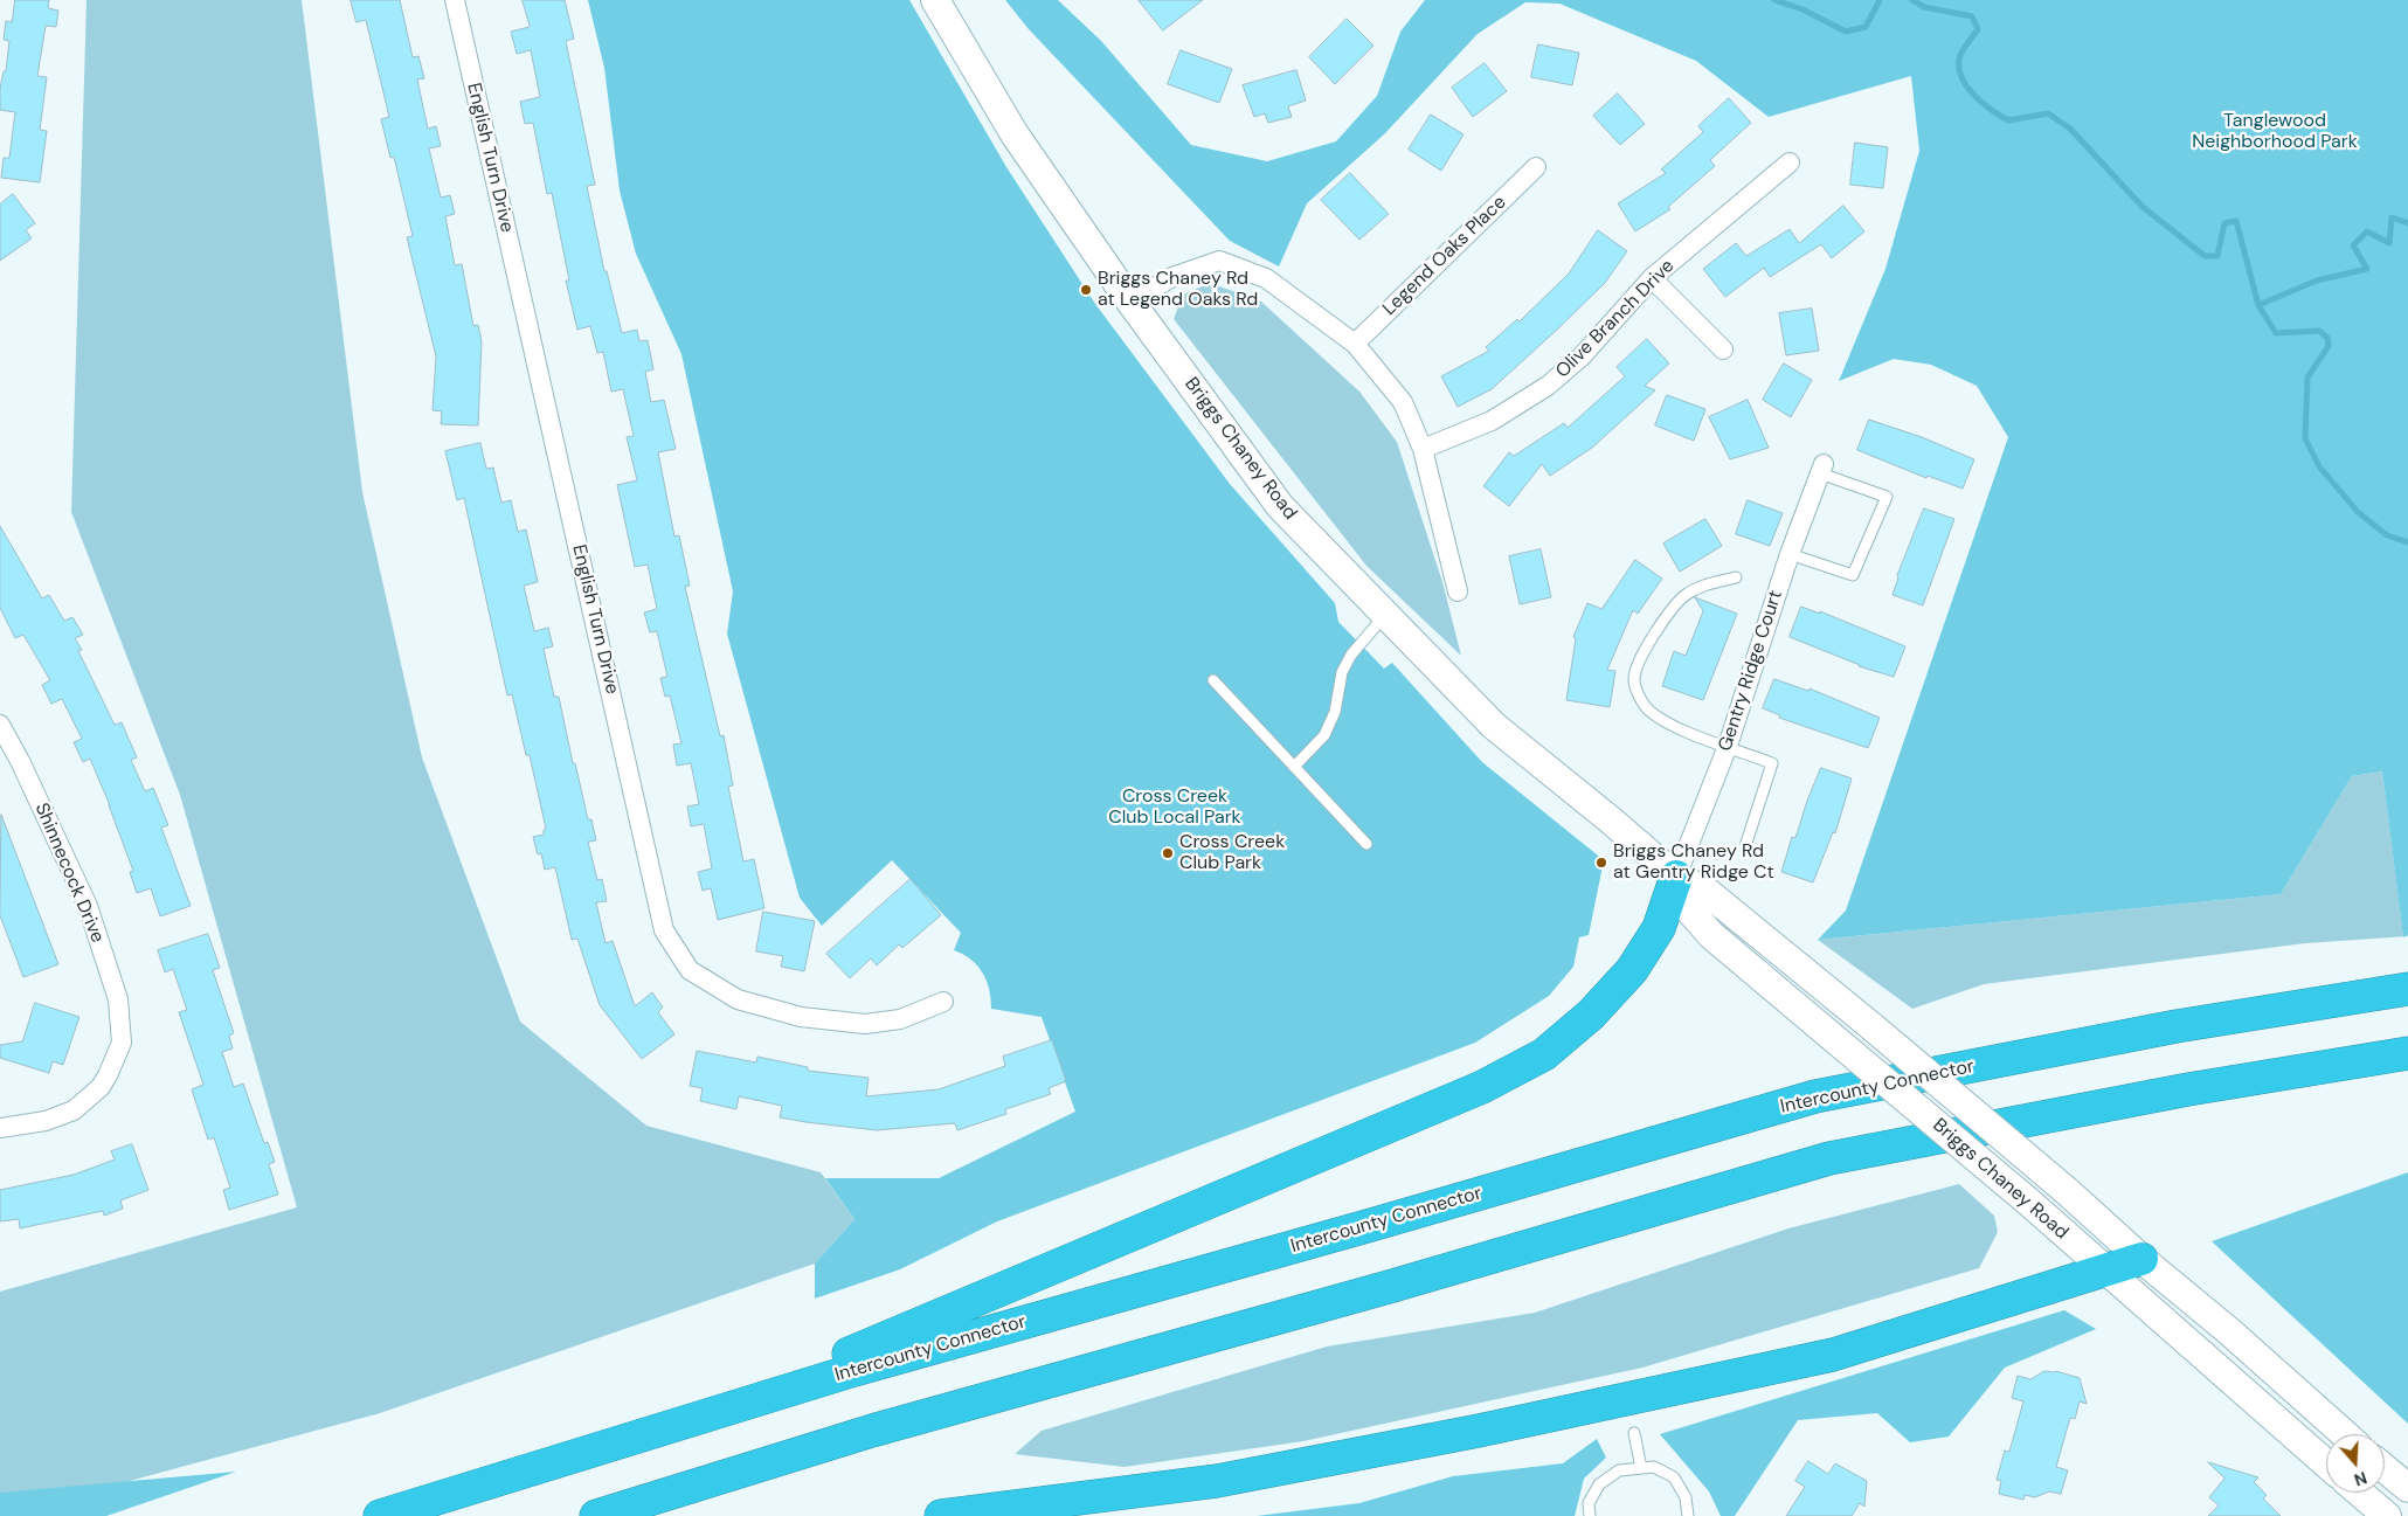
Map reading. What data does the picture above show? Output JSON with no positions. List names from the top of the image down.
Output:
{
  "streets": {
    "highway": ["Intercounty Connector"],
    "main road": ["Briggs Chaney Road"],
    "street": [
      "English Turn Drive",
      "Legend Oaks Place",
      "Olive Branch Drive",
      "Gentry Ridge Court",
      "Shinnecock Drive"
    ]
  },
  "crossings": [
    ["Briggs Chaney Road", "Gentry Ridge Court"]
  ],
  "parks": ["Tanglewood Neighborhood Park", "Cross Creek Club Local Park"],
  "places": ["Briggs Chaney Rd at Legend Oaks Rd", "Cross Creek Club Park", "Briggs Chaney Rd at Gentry Ridge Ct"],
  "north": "bottom"
}
